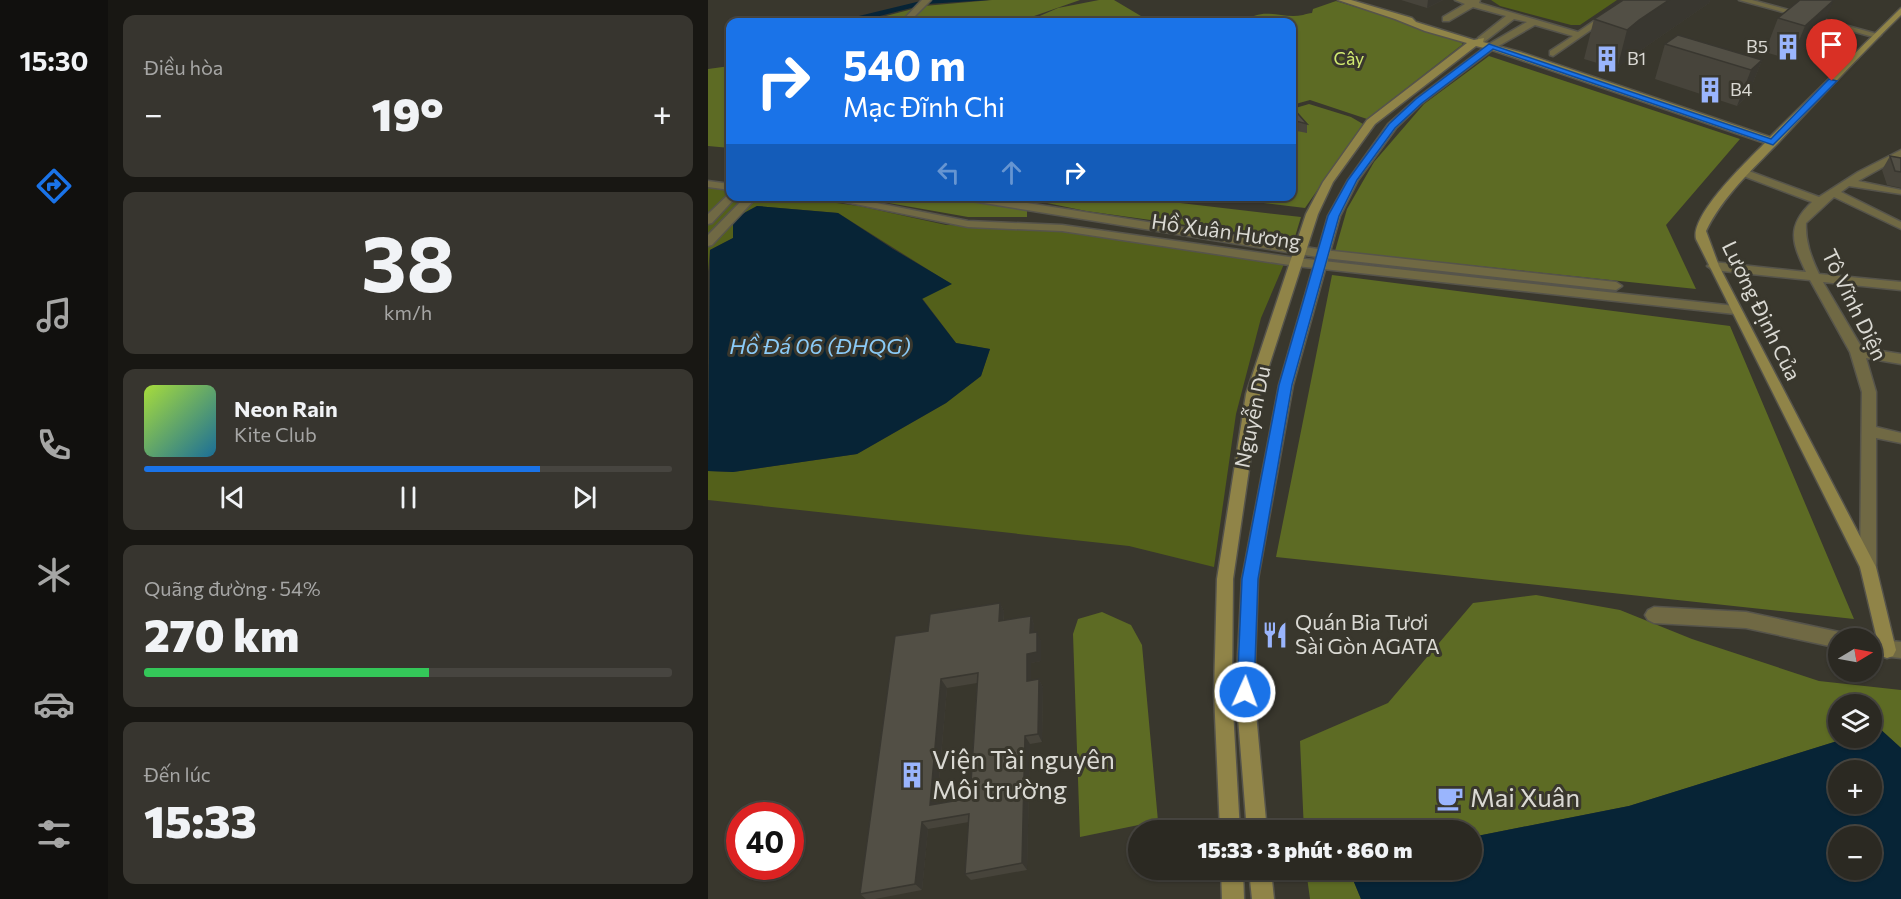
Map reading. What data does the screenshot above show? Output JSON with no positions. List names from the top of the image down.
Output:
{
  "streets": {
    "street": [
      "Hồ Xuân Hương",
      "Tô Vĩnh Diện",
      "Lương Định Của",
      "Nguyễn Du"
    ]
  },
  "crossings": [
    ["Hồ Xuân Hương", "Lương Định Của"],
    ["Hồ Xuân Hương", "Nguyễn Du"],
    ["Tô Vĩnh Diện", "Lương Định Của"]
  ],
  "water": ["Hồ Đá 06 (ĐHQG)"],
  "parks": ["Cây"],
  "places": {
    "building": [
      "B5",
      "B1",
      "B4",
      "Viện Tài nguyên Môi trường"
    ],
    "restaurant": ["Quán Bia Tươi Sài Gòn AGATA"],
    "cafe": ["Mai Xuân"]
  },
  "north": "right",
  "page": {
    "tabs": "15:30",
    "tile": [
      "Điều hòa",
      ["38", "km/h"],
      ["Quãng đường · 54%", "270 km"],
      ["Đến lúc", "15:33"]
    ],
    "turn": ["540 m", "Mạc Đĩnh Chi"],
    "heat": ["−", "19°", "+"],
    "song": ["Neon Rain", "Kite Club"],
    "map_buttons": ["+", "−"],
    "limit": "40",
    "trip": "15:33 · 3 phút · 860 m"
  }
}
